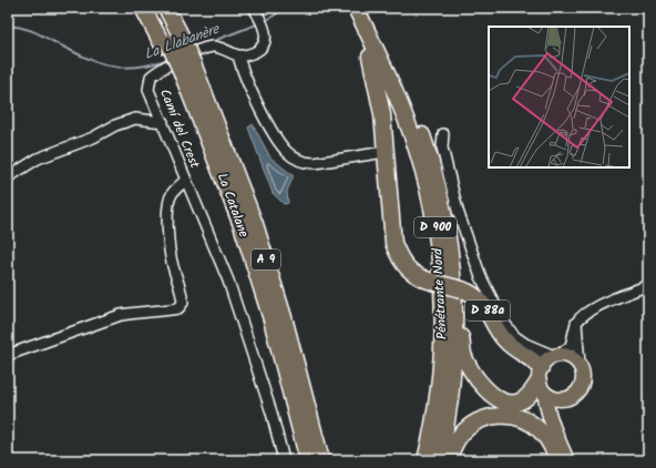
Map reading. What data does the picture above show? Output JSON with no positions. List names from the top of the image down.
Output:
{
  "streets": {
    "highway": [
      "La Catalane",
      "D 900",
      "A 9",
      "Pénétrante Nord",
      "D 88a"
    ],
    "street": ["Camí del Crest"]
  },
  "water": ["La Llabanère"]
}
